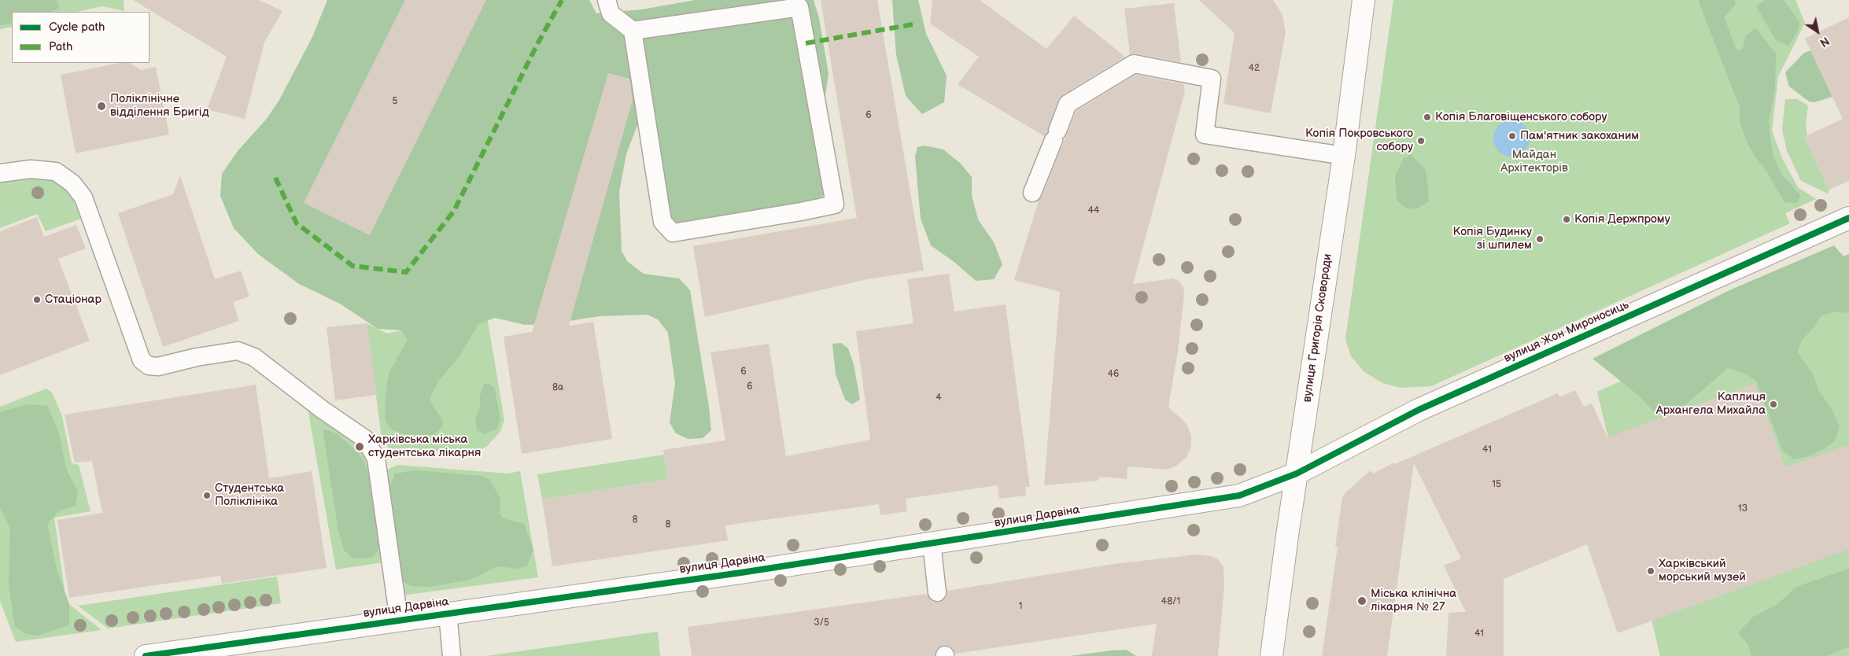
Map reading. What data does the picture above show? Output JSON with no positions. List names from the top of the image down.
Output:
{
  "streets": {
    "street": ["вулиця Григорія Сковороди", "вулиця Жон Мироносиць", "вулиця Дарвіна"]
  },
  "crossings": [
    ["вулиця Григорія Сковороди", "вулиця Жон Мироносиць"],
    ["вулиця Григорія Сковороди", "вулиця Дарвіна"],
    ["вулиця Жон Мироносиць", "вулиця Дарвіна"]
  ],
  "parks": ["Майдан Архітекторів"],
  "places": [
    "Поліклінічне відділення Бригід",
    "Копія Благовіщенського собору",
    "Пам'ятник закоханим",
    "Копія Покровського собору",
    "Копія Держпрому",
    "Копія Будинку зі шпилем",
    "Стаціонар",
    "Каплиця Архангела Михайла",
    "Харківська міська студентська лікарня",
    "Студентська Поліклініка",
    "Харківський морський музей",
    "Міська клінічна лікарня № 27"
  ],
  "house_numbers": [
    "42",
    "5",
    "6",
    "44",
    "6",
    "46",
    "6",
    "8а",
    "4",
    "41",
    "15",
    "13",
    "8",
    "8",
    "48/1",
    "1",
    "3/5",
    "41"
  ],
  "legend": ["Cycle path", "Path"],
  "north": "bottom right"
}
